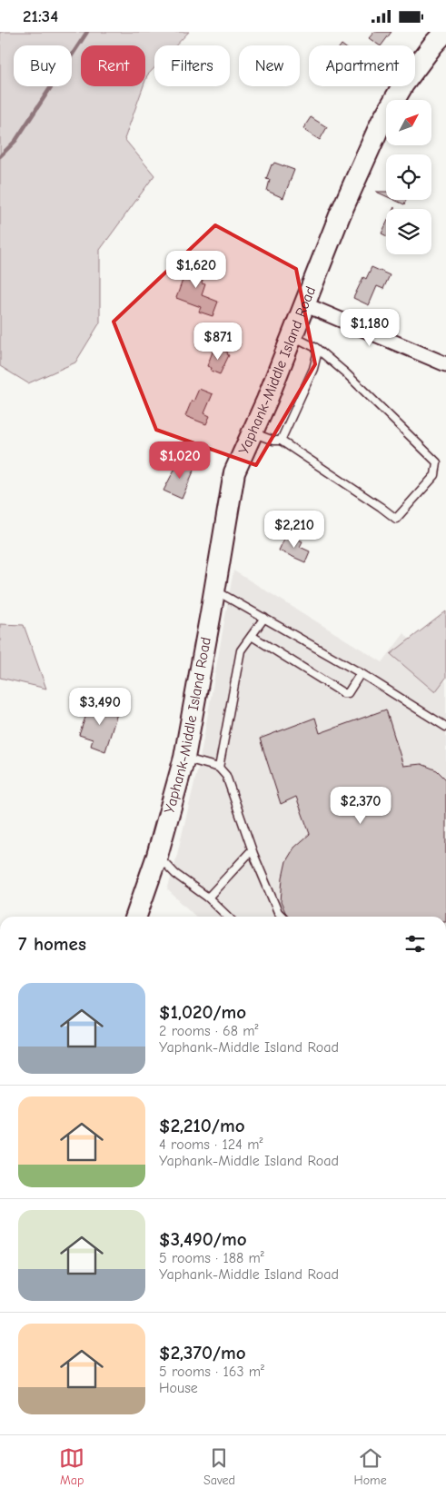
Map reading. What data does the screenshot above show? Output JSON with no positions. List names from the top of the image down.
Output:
{
  "streets": {
    "main road": ["Yaphank-Middle Island Road"]
  },
  "north": "top right",
  "page": {
    "status": "21:34",
    "chip": [
      "Buy",
      "Rent",
      "Filters",
      "New",
      "Apartment"
    ],
    "price": [
      "$1,620",
      "$1,180",
      "$871",
      "$1,020",
      "$2,210",
      "$3,490",
      "$2,370"
    ],
    "heading": "7 homes",
    "list": [
      {
        "name": "$1,020/mo",
        "note": "2 rooms · 68 m² · Yaphank-Middle Island Road"
      },
      {
        "name": "$2,210/mo",
        "note": "4 rooms · 124 m² · Yaphank-Middle Island Road"
      },
      {
        "name": "$3,490/mo",
        "note": "5 rooms · 188 m² · Yaphank-Middle Island Road"
      },
      {
        "name": "$2,370/mo",
        "note": "5 rooms · 163 m² · House"
      }
    ],
    "tabs": ["Map", "Saved", "Home"]
  }
}
